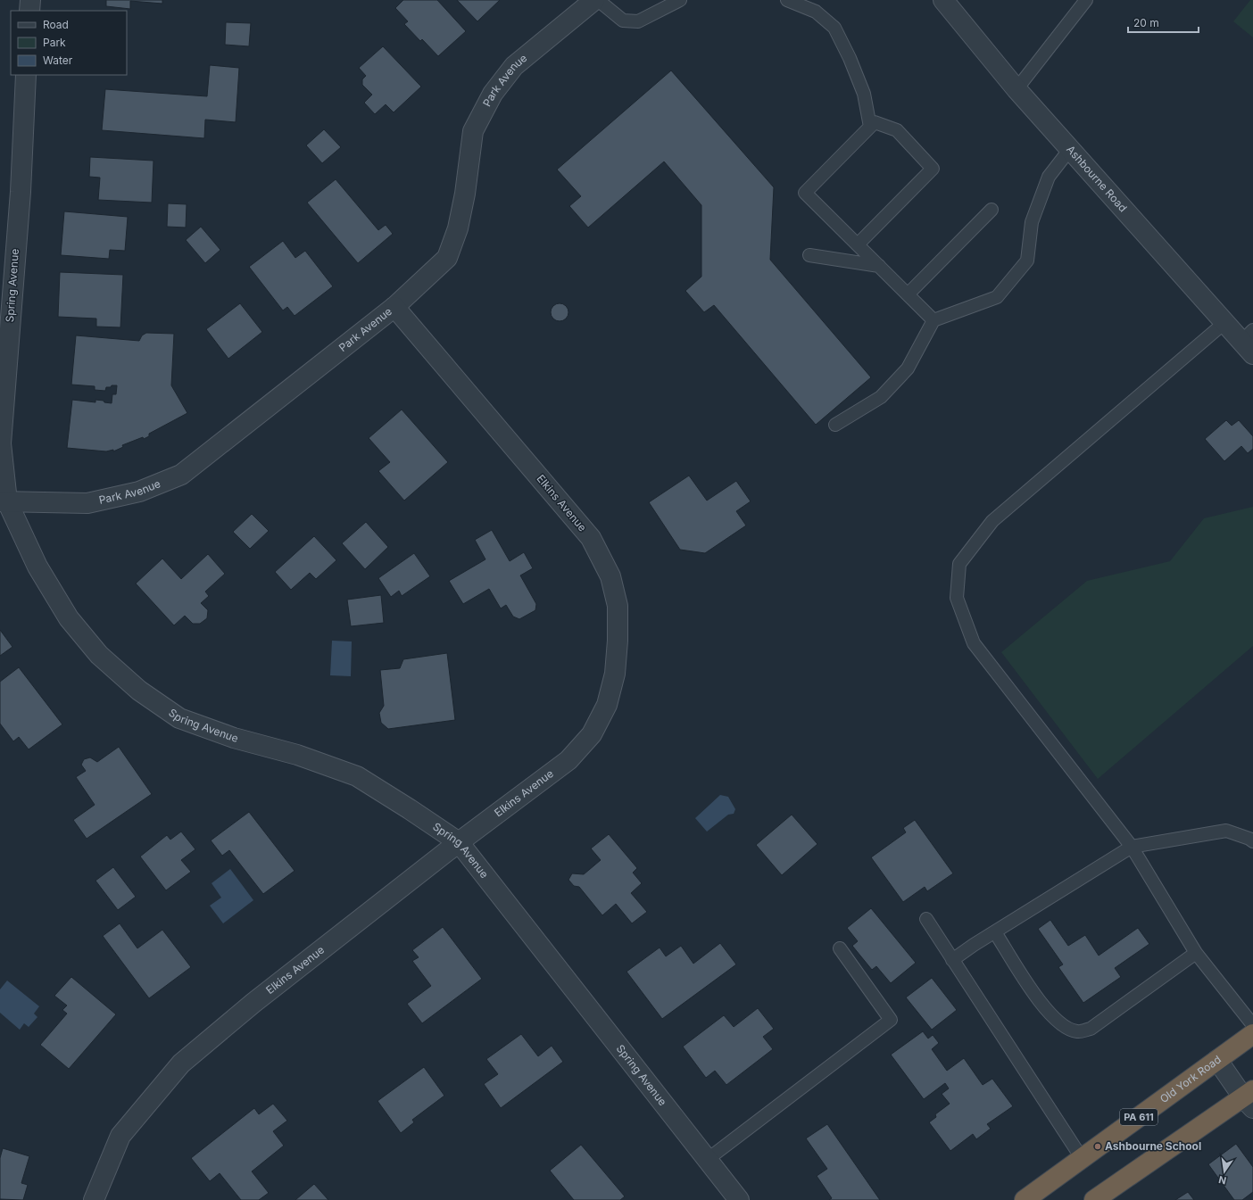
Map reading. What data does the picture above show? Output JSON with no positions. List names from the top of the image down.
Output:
{
  "streets": {
    "highway": ["Old York Road", "PA 611"],
    "street": [
      "Park Avenue",
      "Ashbourne Road",
      "Spring Avenue",
      "Elkins Avenue"
    ]
  },
  "crossings": [
    ["Park Avenue", "Spring Avenue"],
    ["Park Avenue", "Elkins Avenue"],
    ["Spring Avenue", "Elkins Avenue"]
  ],
  "places": ["Ashbourne School"],
  "legend": ["Road", "Park", "Water"],
  "scale_bar": "20 m",
  "north": "bottom"
}
